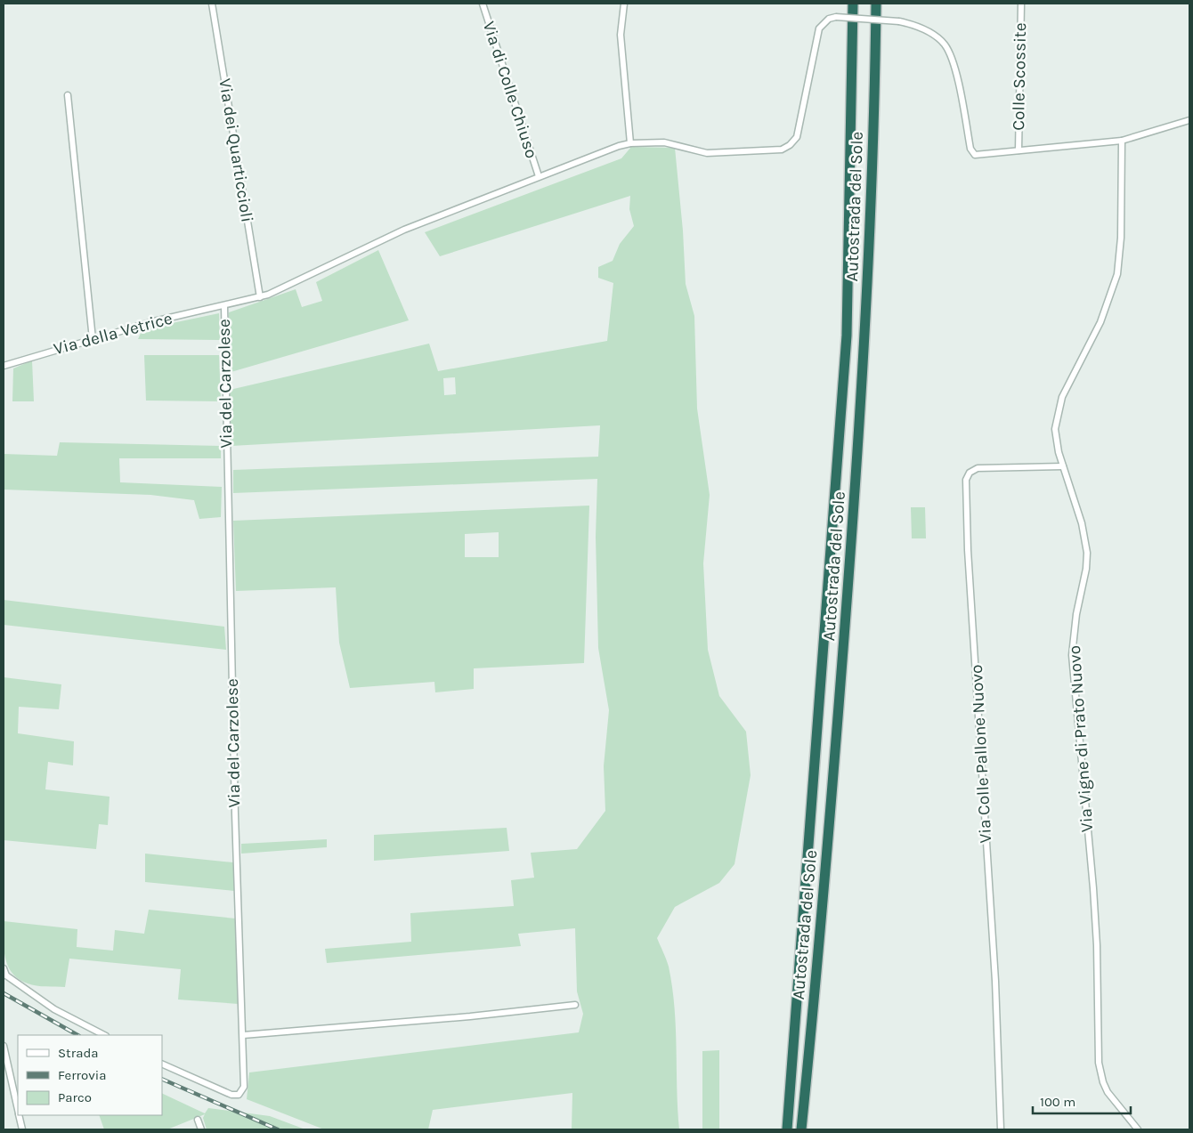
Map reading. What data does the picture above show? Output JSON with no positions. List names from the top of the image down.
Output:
{
  "streets": {
    "highway": ["Autostrada del Sole"],
    "street": [
      "Colle Scossite",
      "Via di Colle Chiuso",
      "Via dei Quarticcioli",
      "Via della Vetrice",
      "Via del Carzolese",
      "Via Vigne di Prato Nuovo",
      "Via Colle Pallone Nuovo"
    ]
  },
  "crossings": [
    ["Via di Colle Chiuso", "Via della Vetrice"],
    ["Via dei Quarticcioli", "Via della Vetrice"],
    ["Via della Vetrice", "Via del Carzolese"],
    ["Via Vigne di Prato Nuovo", "Via Colle Pallone Nuovo"]
  ],
  "legend": ["Strada", "Ferrovia", "Parco"],
  "scale_bar": "100 m"
}
